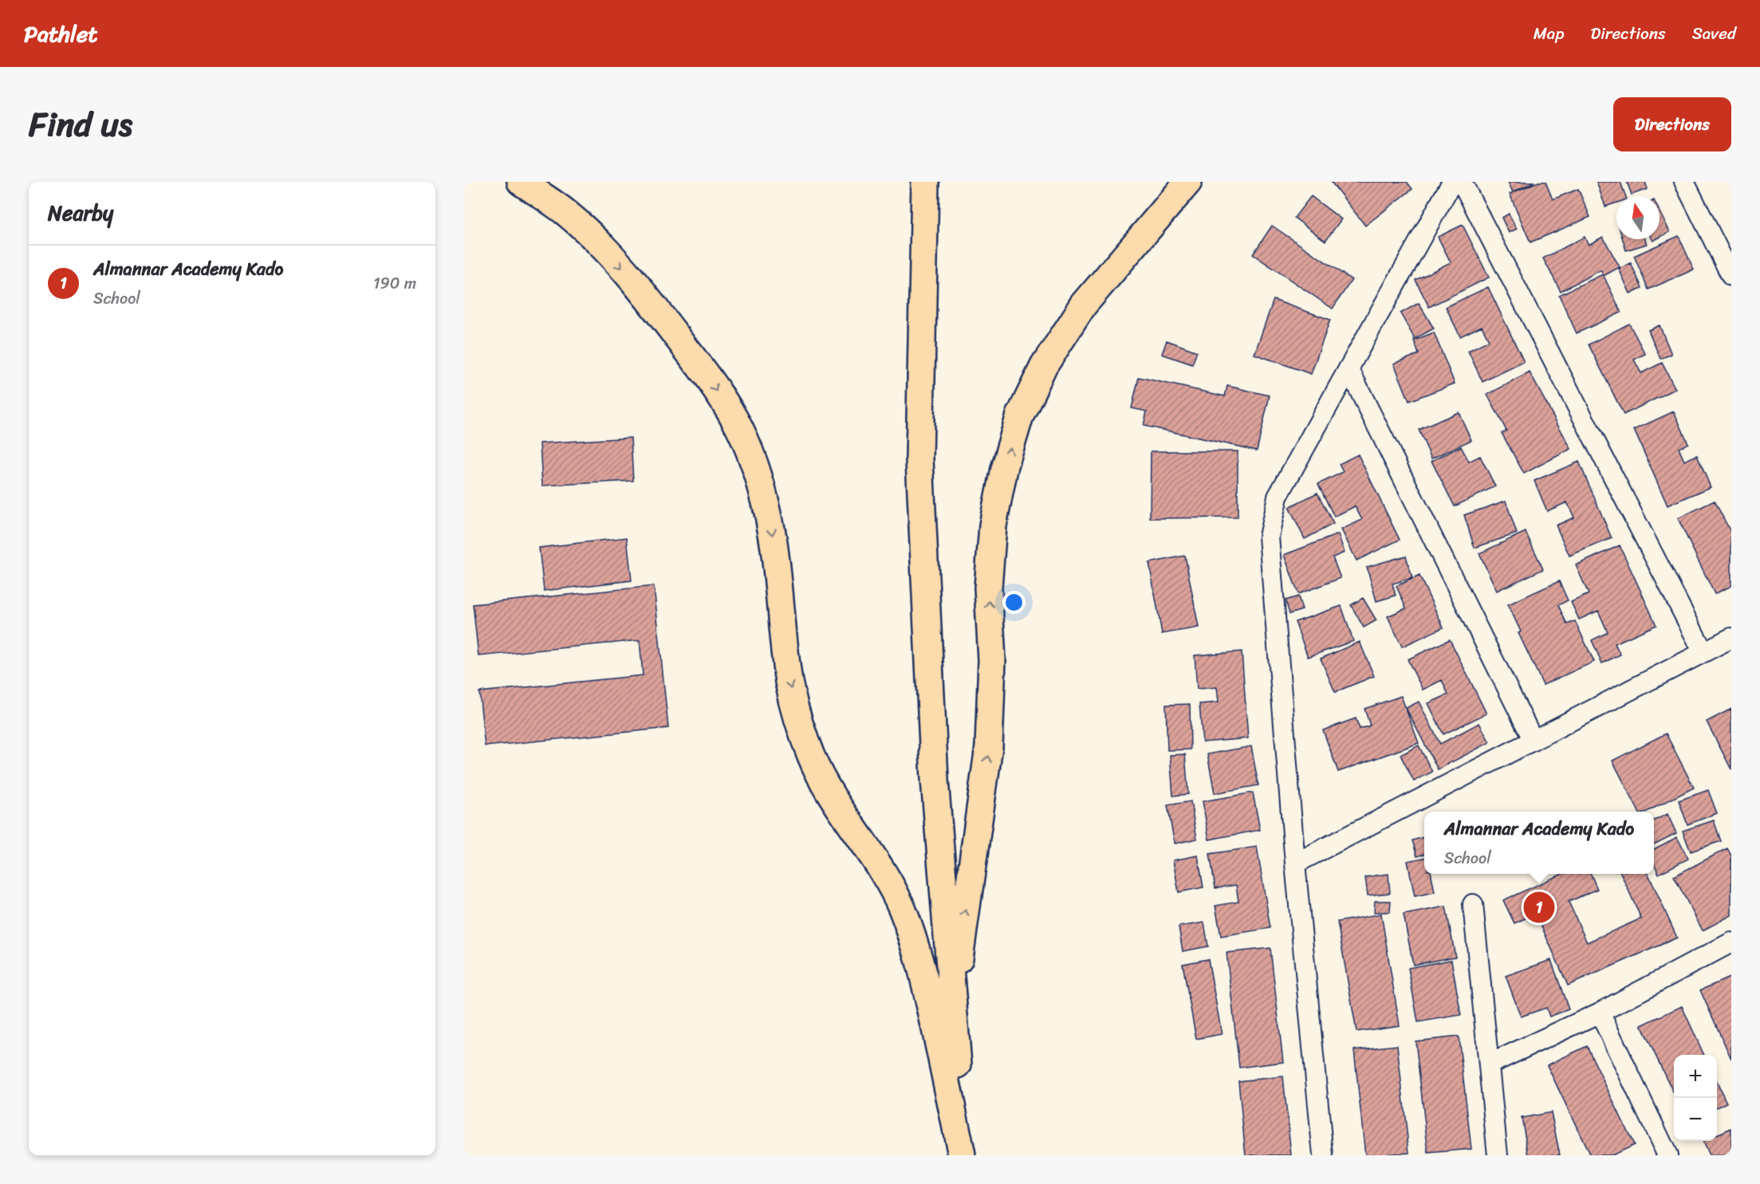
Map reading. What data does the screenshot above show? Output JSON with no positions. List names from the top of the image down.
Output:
{
  "north": "top",
  "page": {
    "header": "Pathlet",
    "nav": ["Map", "Directions", "Saved"],
    "title": "Find us",
    "buttons": "Directions",
    "heading": "Nearby",
    "list": [
      {
        "mark": "1",
        "name": "Almannar Academy Kado",
        "note": "School",
        "value": "190 m"
      }
    ],
    "popup": ["Almannar Academy Kado", "School"],
    "pins": "1",
    "map_buttons": ["+", "−"]
  }
}
